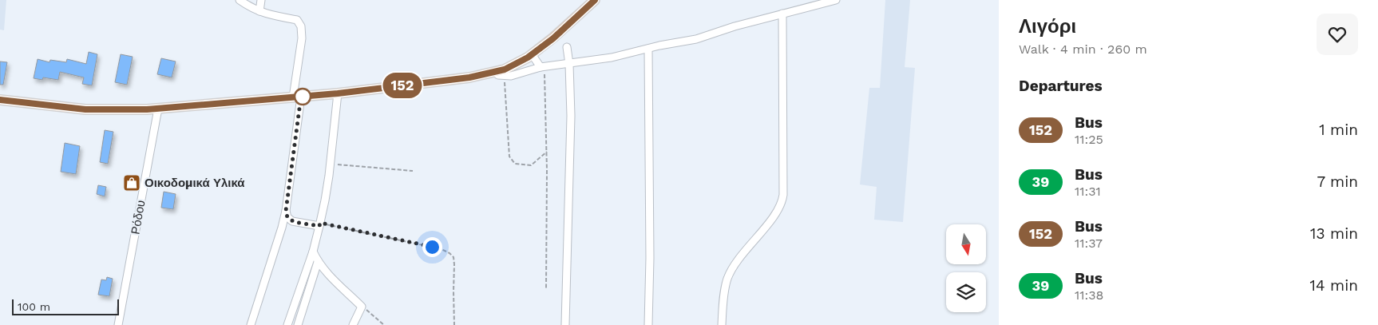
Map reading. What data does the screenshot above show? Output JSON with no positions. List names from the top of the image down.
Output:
{
  "streets": {
    "street": ["Ρόδου"]
  },
  "places": {
    "shop": ["Οικοδομικά Υλικά"]
  },
  "lines": ["bus line 152"],
  "scale_bar": "100 m",
  "north": "bottom",
  "page": {
    "on_map": "152",
    "heading": [
      ["Λιγόρι", "Walk · 4 min · 260 m"],
      "Departures"
    ],
    "list": [
      {
        "mark": "152",
        "name": "Bus",
        "note": "11:25",
        "value": "1 min"
      },
      {
        "mark": "39",
        "name": "Bus",
        "note": "11:31",
        "value": "7 min"
      },
      {
        "mark": "152",
        "name": "Bus",
        "note": "11:37",
        "value": "13 min"
      },
      {
        "mark": "39",
        "name": "Bus",
        "note": "11:38",
        "value": "14 min"
      }
    ],
    "scale": "100 m"
  }
}
